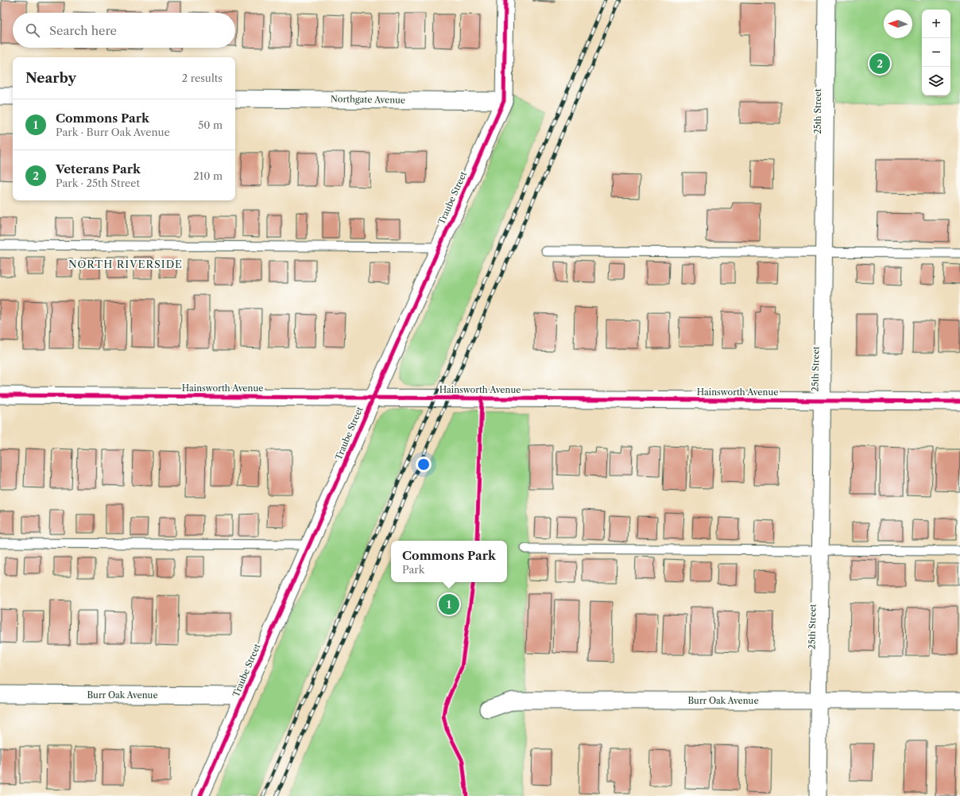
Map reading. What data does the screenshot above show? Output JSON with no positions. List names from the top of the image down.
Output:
{
  "streets": {
    "street": [
      "Northgate Avenue",
      "25th Street",
      "Traube Street",
      "Hainsworth Avenue",
      "Burr Oak Avenue"
    ]
  },
  "crossings": [
    ["Northgate Avenue", "Traube Street"],
    ["25th Street", "Hainsworth Avenue"],
    ["25th Street", "Burr Oak Avenue"],
    ["Traube Street", "Hainsworth Avenue"],
    ["Traube Street", "Burr Oak Avenue"]
  ],
  "districts": ["NORTH RIVERSIDE"],
  "north": "left",
  "page": {
    "map_buttons": ["+", "−"],
    "search": "Search here",
    "pins": ["2", "1"],
    "heading": ["Nearby", "2 results"],
    "list": [
      {
        "mark": "1",
        "name": "Commons Park",
        "note": "Park · Burr Oak Avenue",
        "value": "50 m"
      },
      {
        "mark": "2",
        "name": "Veterans Park",
        "note": "Park · 25th Street",
        "value": "210 m"
      }
    ],
    "popup": ["Commons Park", "Park"]
  }
}
